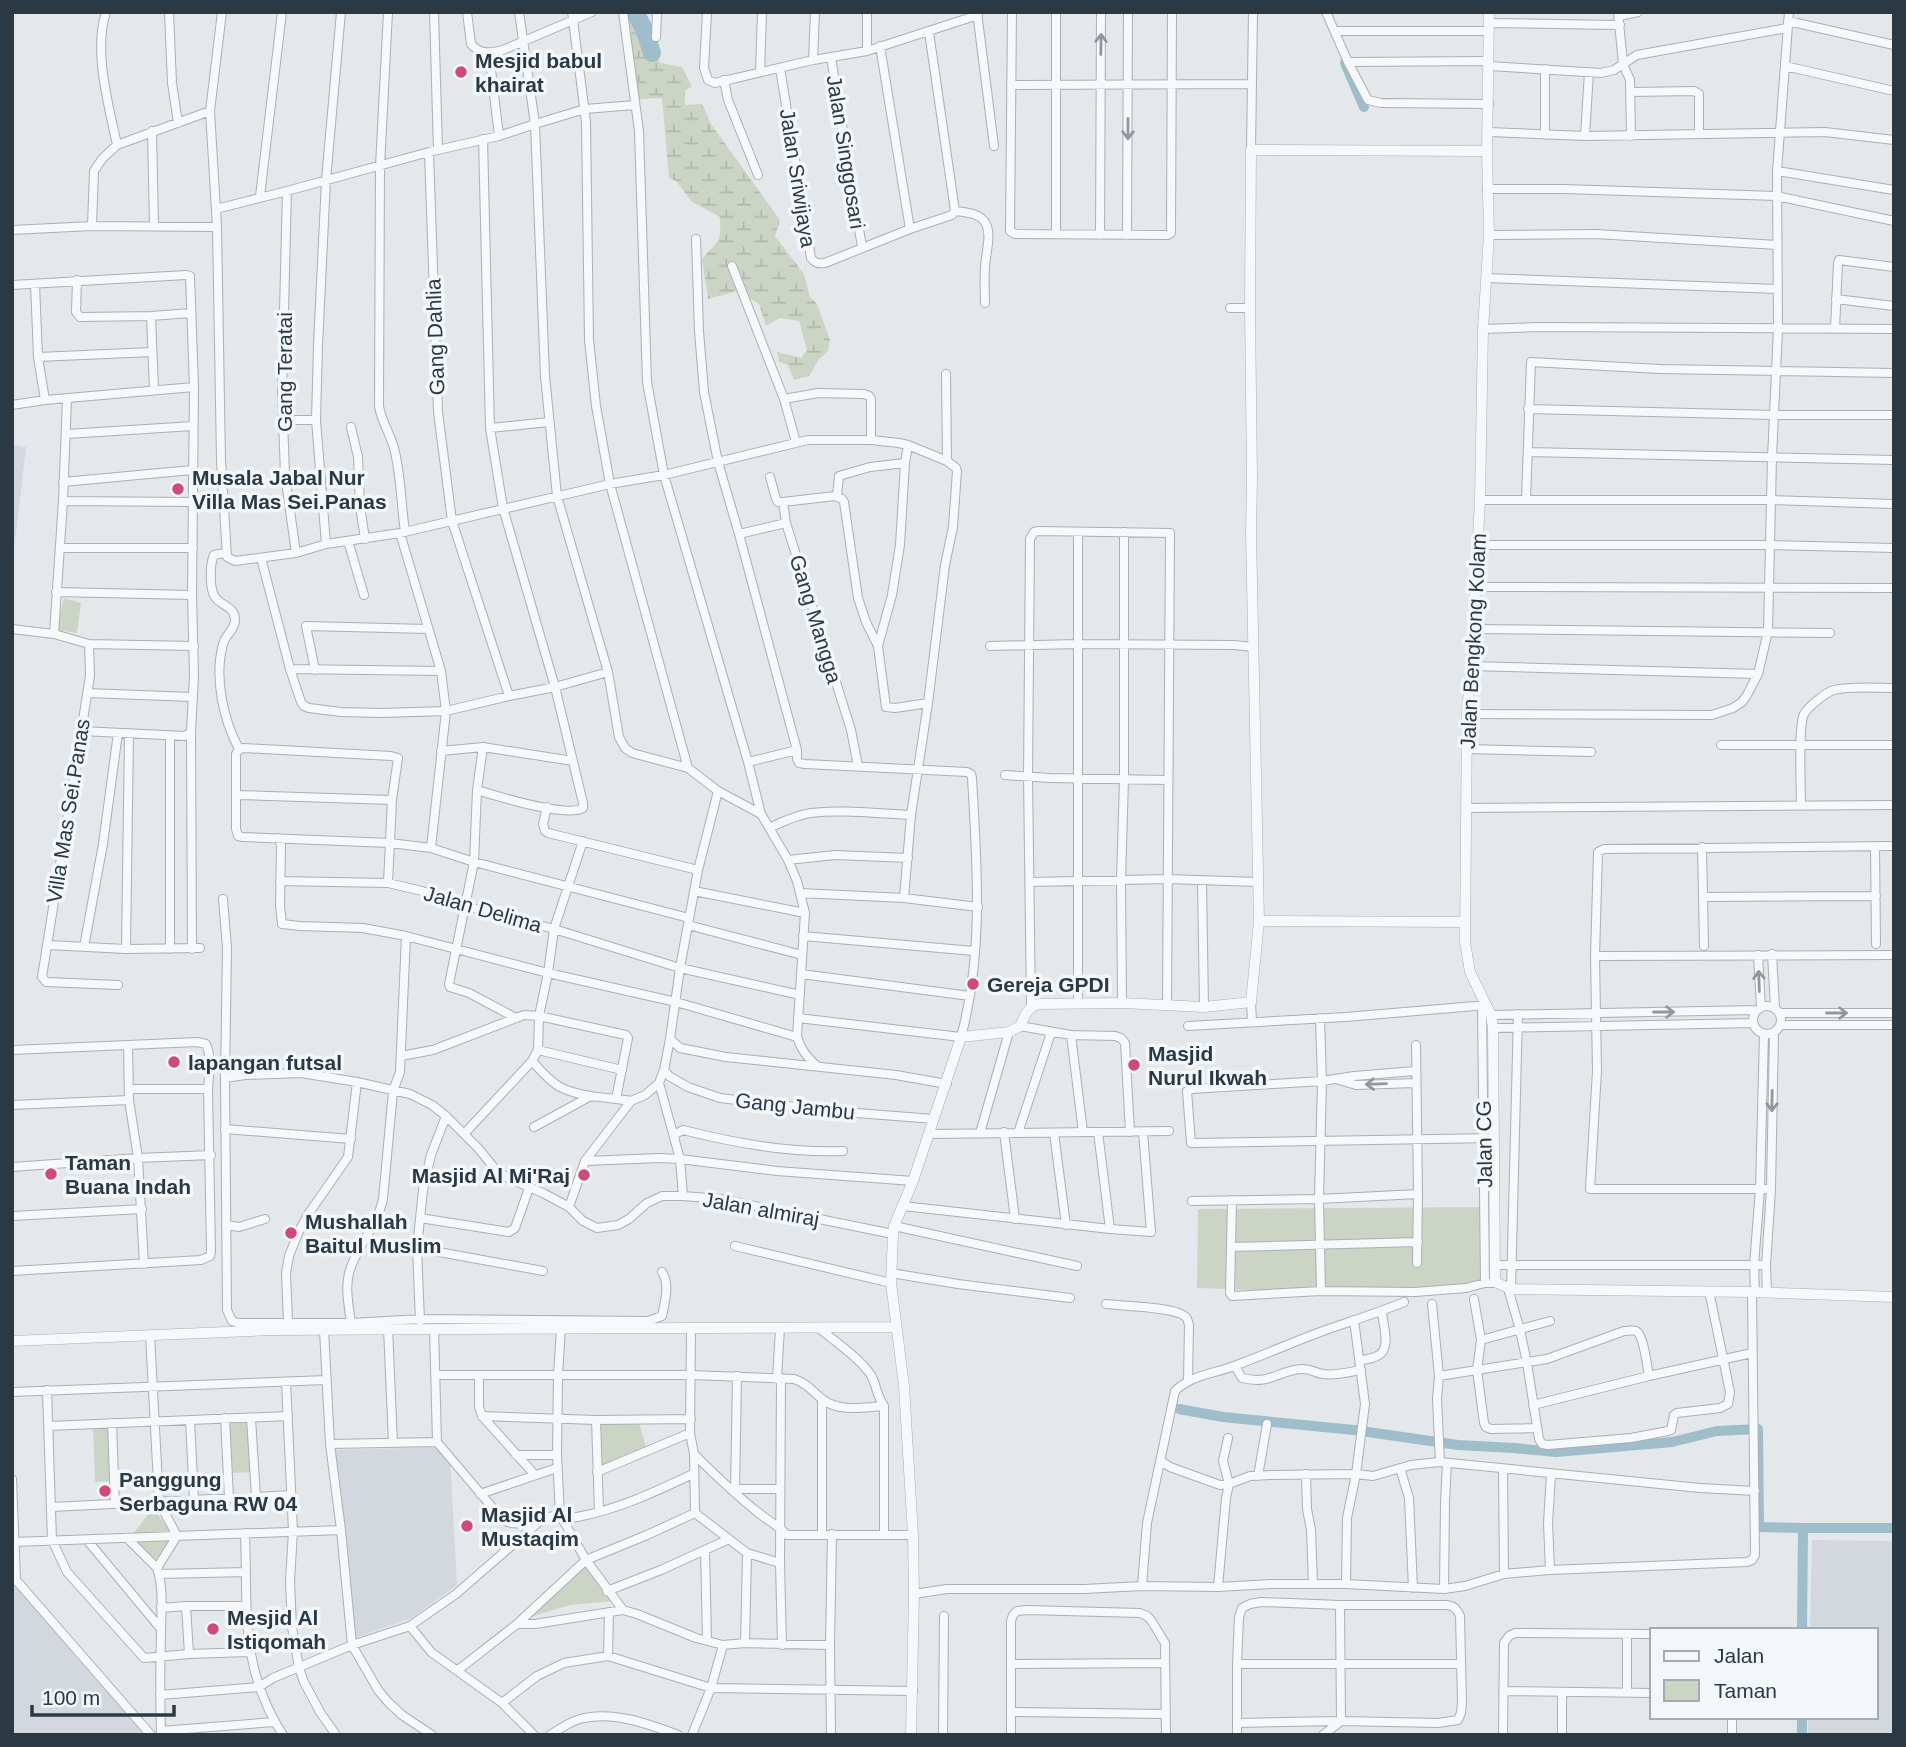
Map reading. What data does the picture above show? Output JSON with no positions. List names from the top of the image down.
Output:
{
  "streets": {
    "street": [
      "Jalan Singgosari",
      "Jalan Sriwijaya",
      "Gang Dahlia",
      "Gang Teratai",
      "Gang Mangga",
      "Jalan Bengkong Kolam",
      "Villa Mas Sei.Panas",
      "Jalan Delima",
      "Gang Jambu",
      "Jalan CG",
      "Jalan almiraj"
    ]
  },
  "crossings": [
    ["Jalan Singgosari", "Jalan Sriwijaya"],
    ["Jalan Bengkong Kolam", "Jalan CG"]
  ],
  "places": [
    "Mesjid babul khairat",
    "Musala Jabal Nur Villa Mas Sei.Panas",
    "Gereja GPDI",
    "lapangan futsal",
    "Masjid Nurul Ikwah",
    "Taman Buana Indah",
    "Masjid Al Mi'Raj",
    "Mushallah Baitul Muslim",
    "Panggung Serbaguna RW 04",
    "Masjid Al Mustaqim",
    "Mesjid Al Istiqomah"
  ],
  "legend": ["Jalan", "Taman"],
  "scale_bar": "100 m"
}
